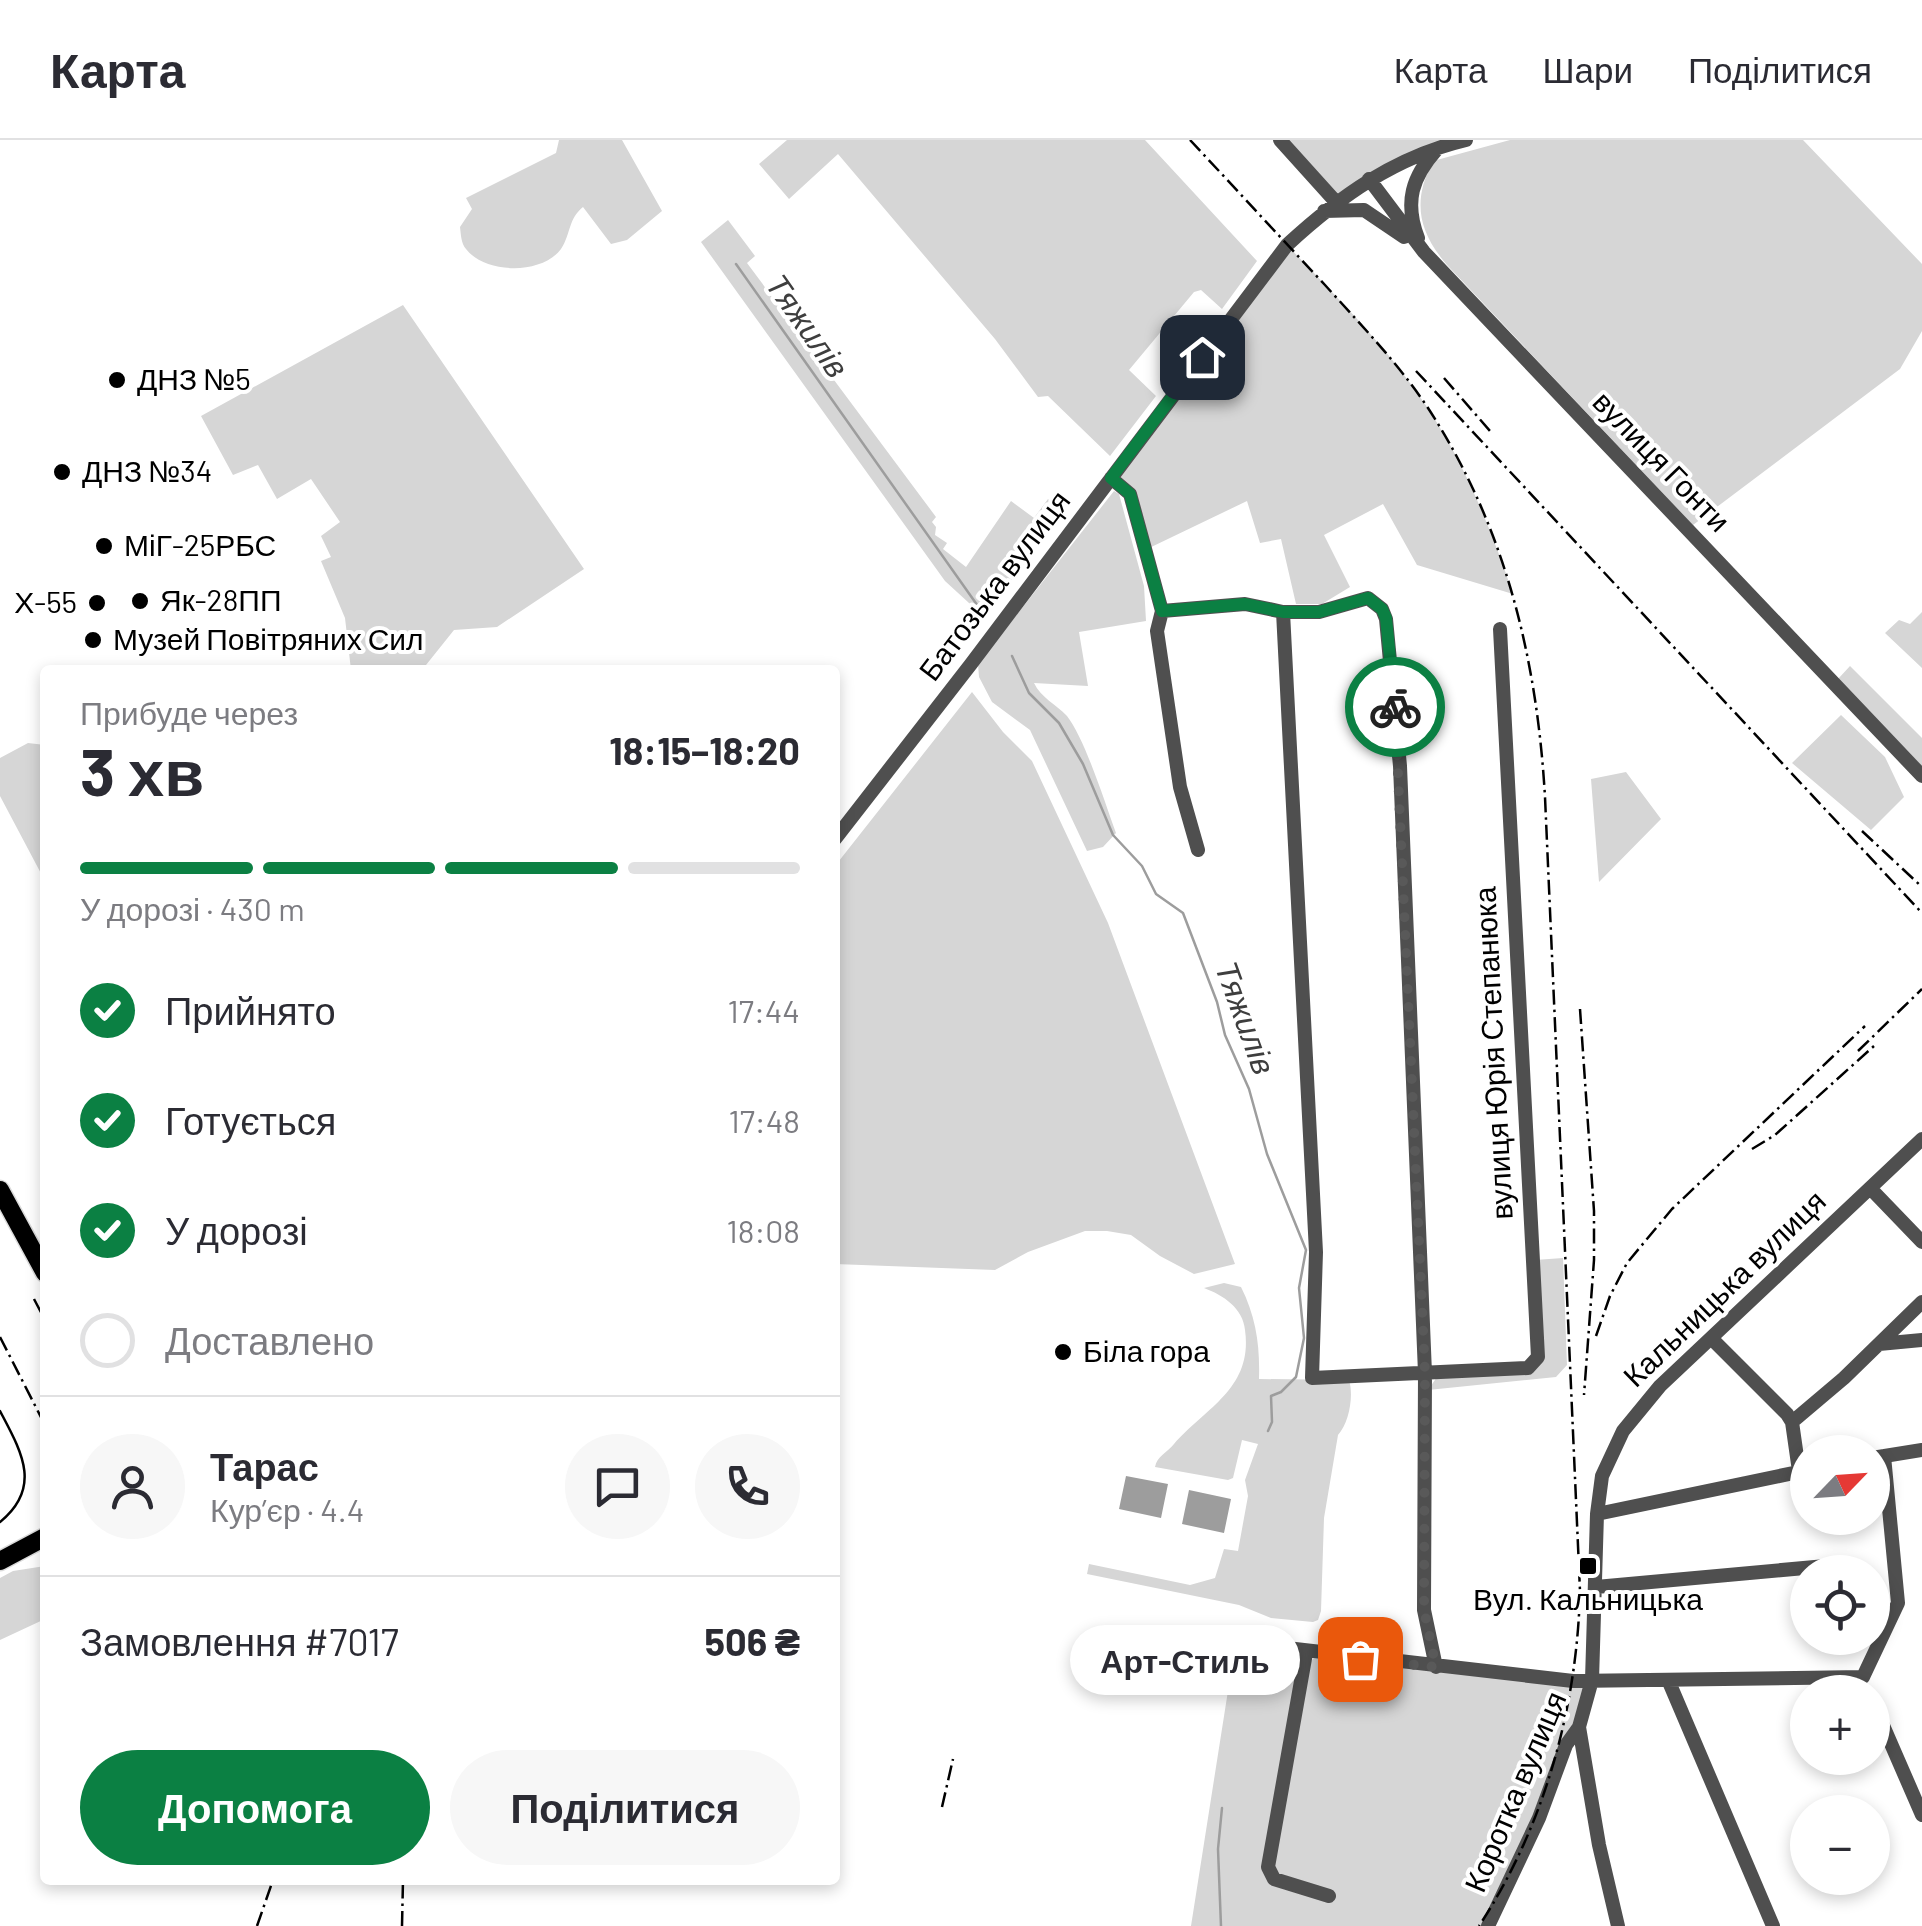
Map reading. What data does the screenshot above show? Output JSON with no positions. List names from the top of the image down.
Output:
{
  "streets": {
    "street": [
      "вулиця Гонти",
      "Батозька вулиця",
      "вулиця Юрія Степанюка",
      "Кальницька вулиця",
      "Коротка вулиця"
    ]
  },
  "crossings": [
    ["вулиця Гонти", "Батозька вулиця"],
    ["Кальницька вулиця", "Коротка вулиця"]
  ],
  "water": ["Тяжилів"],
  "places": {
    "other": [
      "ДНЗ №5",
      "ДНЗ №34",
      "МіГ-25РБС",
      "Як-28ПП",
      "Х-55",
      "Музей Повітряних Сил",
      "Біла гора",
      "Арт-Стиль"
    ],
    "transit": ["Вул. Кальницька"]
  },
  "north": "top right",
  "page": {
    "header": "Карта",
    "nav": ["Карта", "Шари", "Поділитися"],
    "heading": ["3 хв", "Прибуде через", "18:15–18:20"],
    "panel": [
      "Тарас",
      "Кур’єр · 4.4",
      "Замовлення #7017",
      "506 ₴"
    ],
    "bar": "У дорозі · 430 m",
    "list": [
      ["Прийнято", "17:44"],
      ["Готується", "17:48"],
      ["У дорозі", "18:08"],
      "Доставлено"
    ],
    "map_buttons": ["+", "−"],
    "bubble": "Арт-Стиль",
    "buttons": ["Допомога", "Поділитися"]
  }
}
